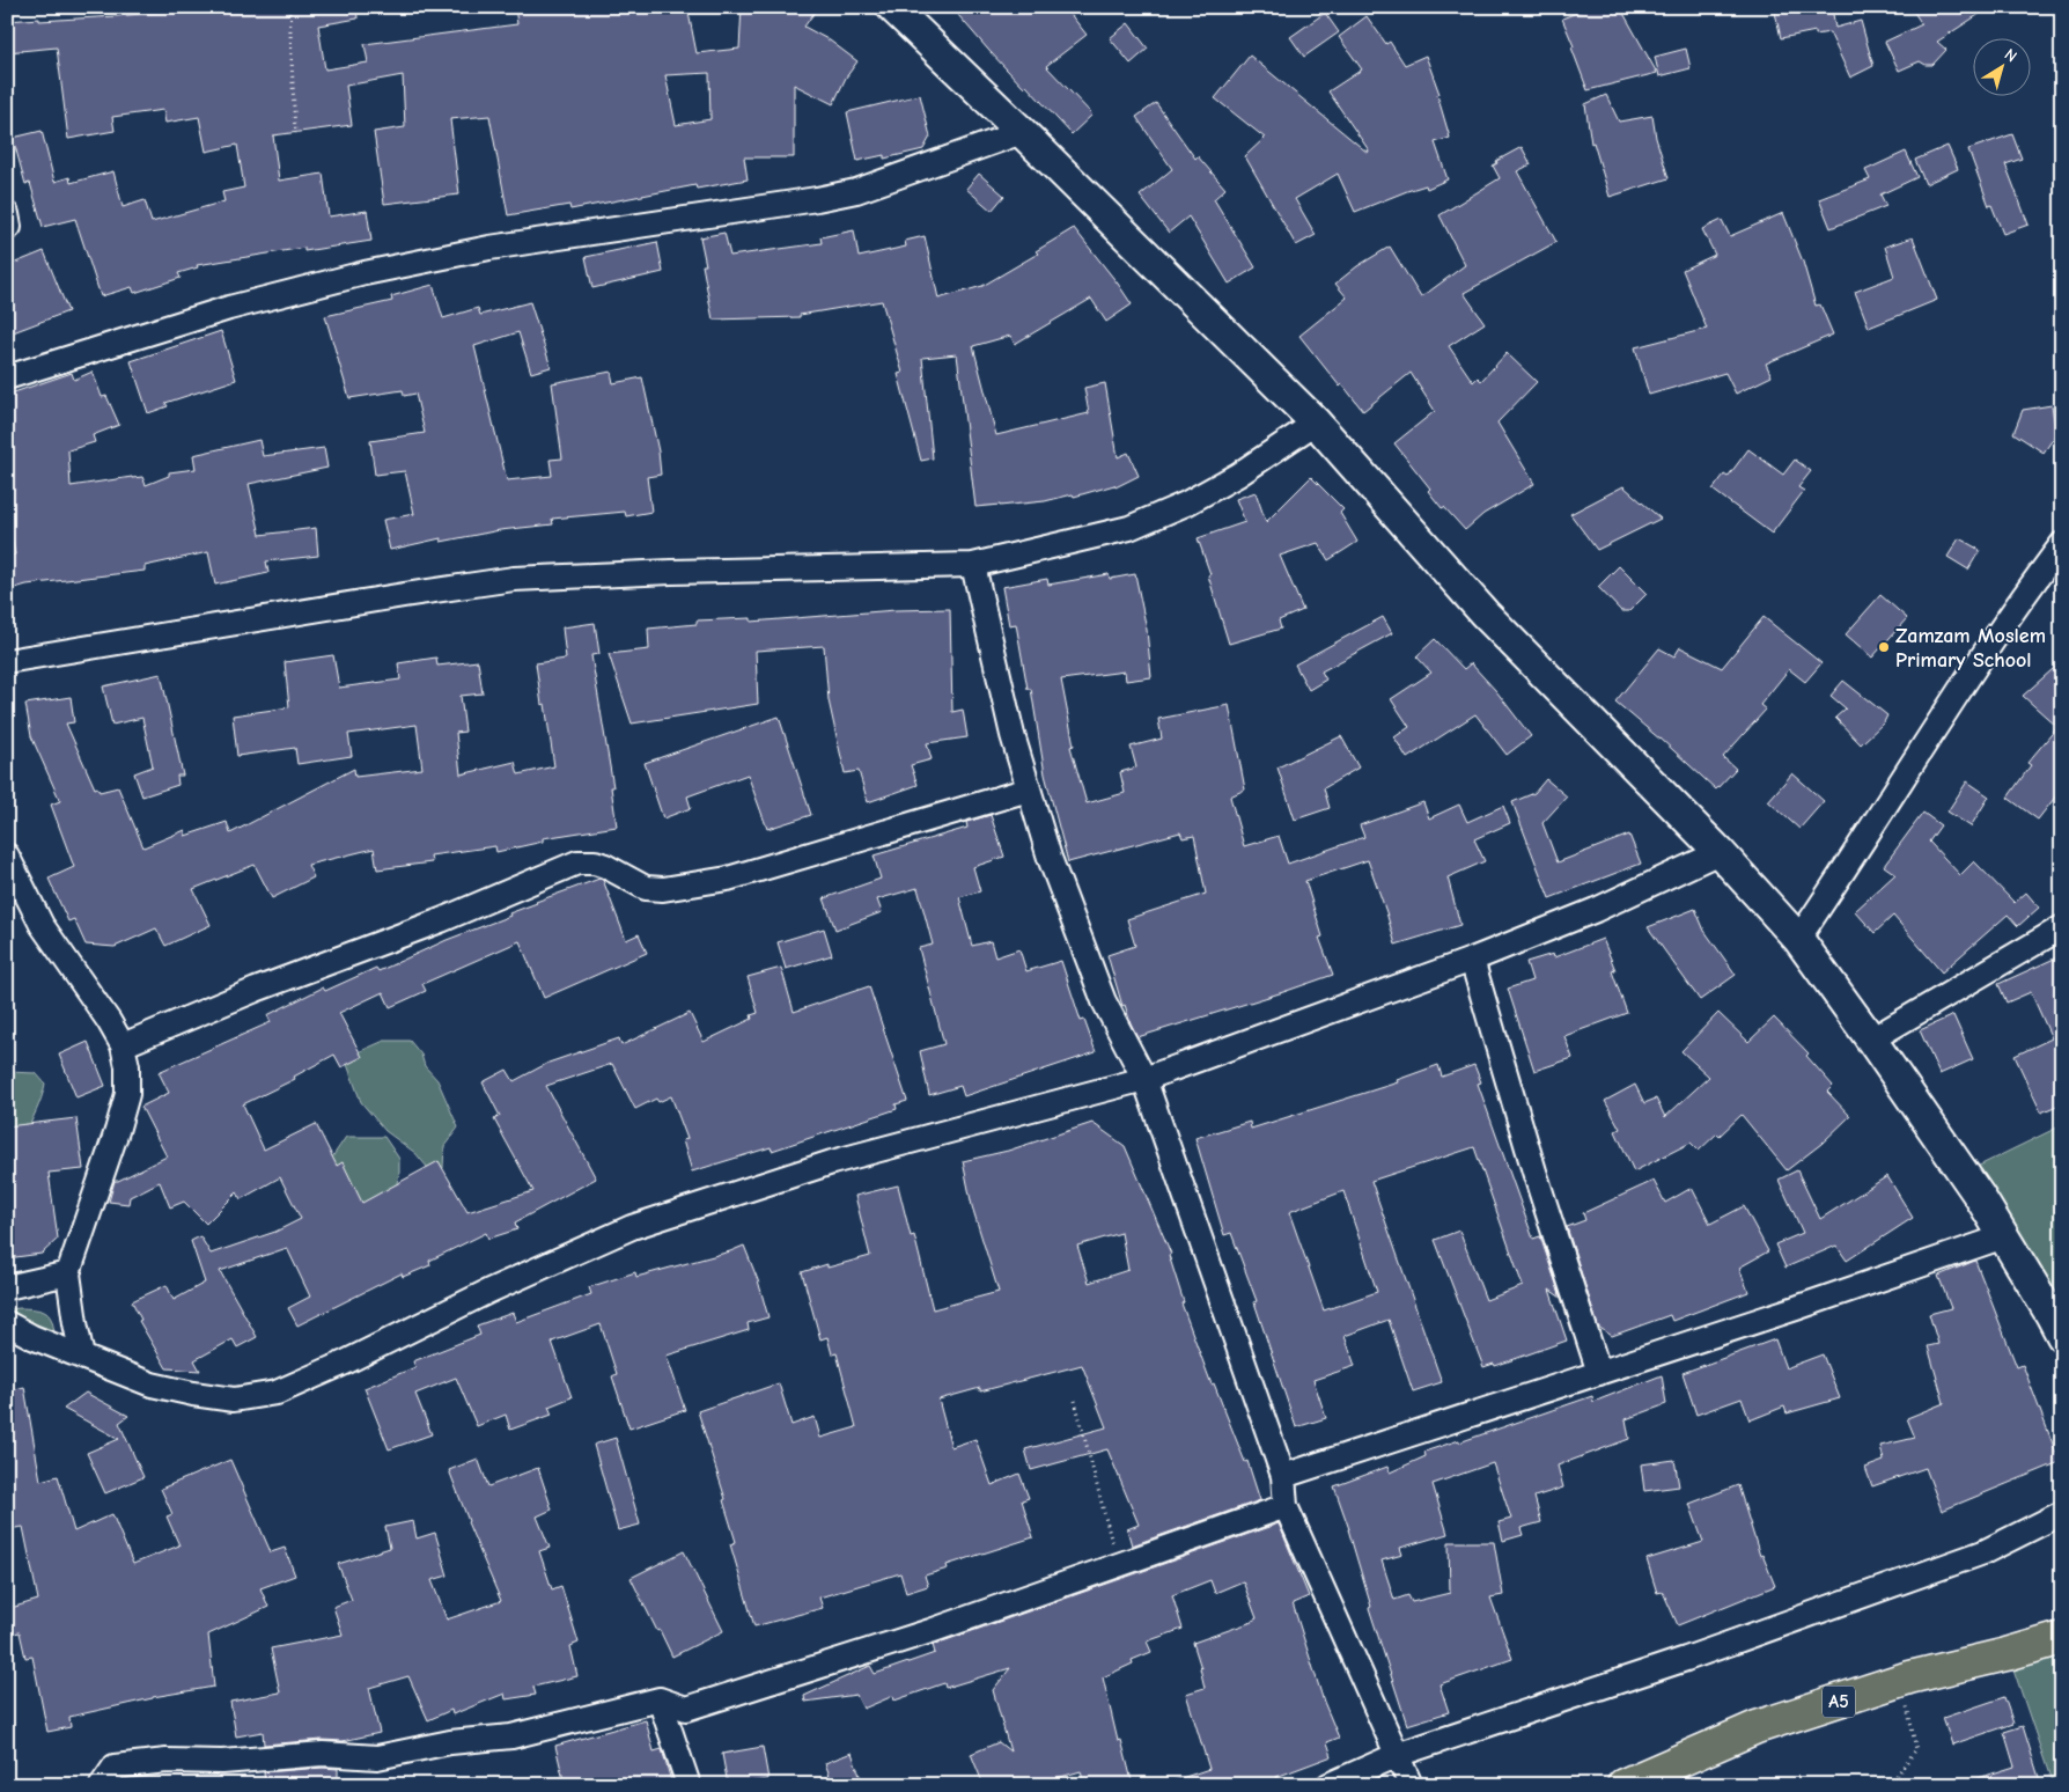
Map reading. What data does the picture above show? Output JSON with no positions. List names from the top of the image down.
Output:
{
  "streets": {
    "highway": ["A5"]
  },
  "places": ["Zamzam Moslem Primary School"],
  "north": "top right"
}
